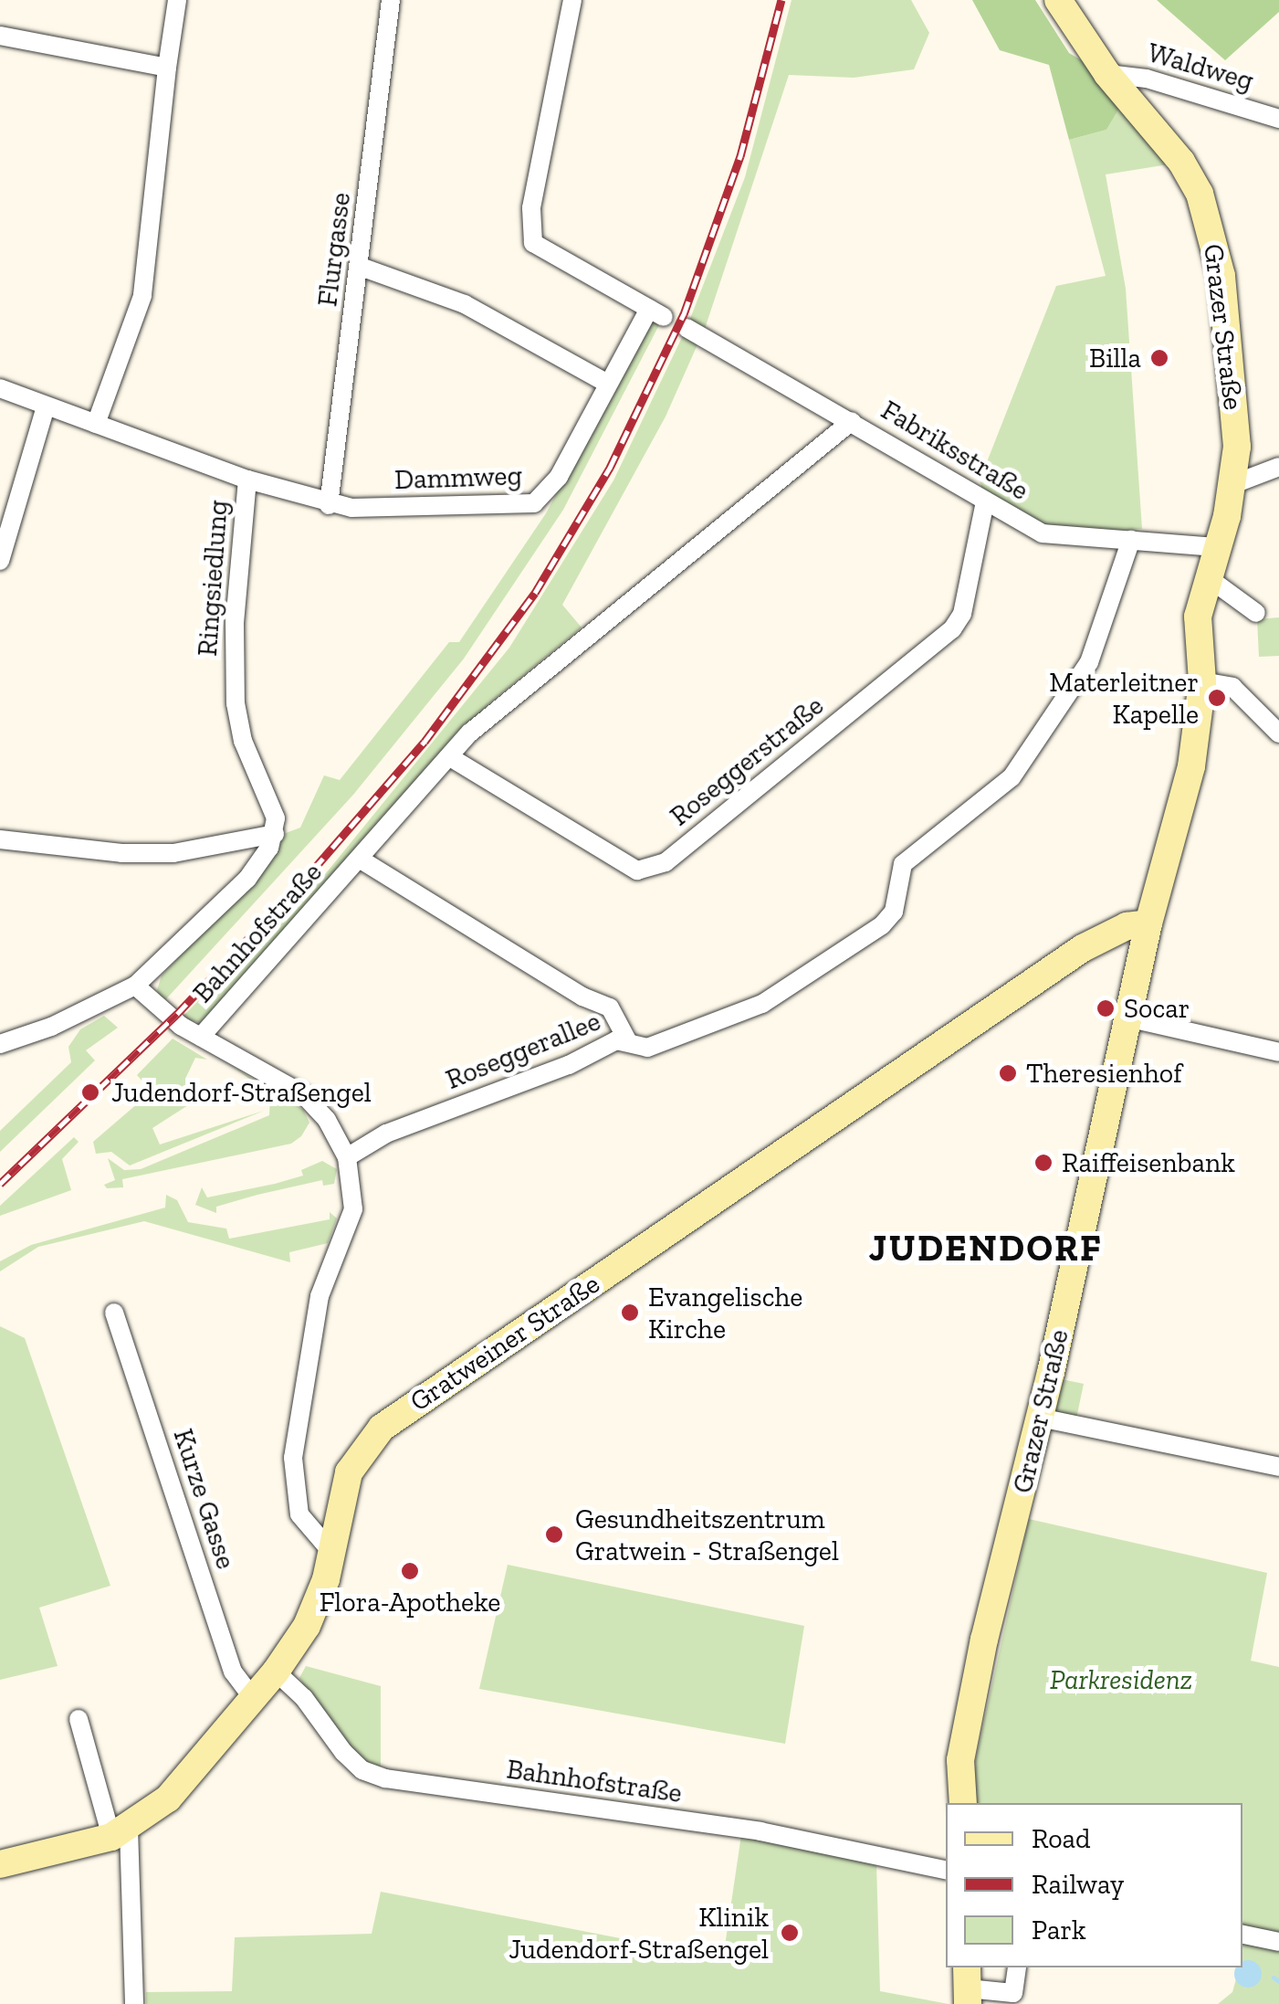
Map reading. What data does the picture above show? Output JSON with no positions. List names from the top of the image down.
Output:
{
  "streets": {
    "main road": ["Grazer Straße", "Gratweiner Straße"],
    "street": [
      "Waldweg",
      "Flurgasse",
      "Fabriksstraße",
      "Dammweg",
      "Ringsiedlung",
      "Roseggerstraße",
      "Bahnhofstraße",
      "Roseggerallee",
      "Kurze Gasse"
    ]
  },
  "crossings": [
    ["Waldweg", "Grazer Straße"],
    ["Flurgasse", "Dammweg"],
    ["Grazer Straße", "Fabriksstraße"],
    ["Grazer Straße", "Gratweiner Straße"],
    ["Fabriksstraße", "Roseggerstraße"],
    ["Fabriksstraße", "Bahnhofstraße"],
    ["Fabriksstraße", "Roseggerallee"],
    ["Dammweg", "Ringsiedlung"],
    ["Roseggerstraße", "Bahnhofstraße"],
    ["Bahnhofstraße", "Roseggerallee"],
    ["Bahnhofstraße", "Gratweiner Straße"],
    ["Gratweiner Straße", "Kurze Gasse"]
  ],
  "districts": ["JUDENDORF"],
  "parks": ["Parkresidenz"],
  "places": [
    "Billa",
    "Materleitner Kapelle",
    "Socar",
    "Theresienhof",
    "Judendorf-Straßengel",
    "Raiffeisenbank",
    "Evangelische Kirche",
    "Gesundheitszentrum Gratwein - Straßengel",
    "Flora-Apotheke",
    "Klinik Judendorf-Straßengel"
  ],
  "legend": ["Road", "Railway", "Park"]
}
